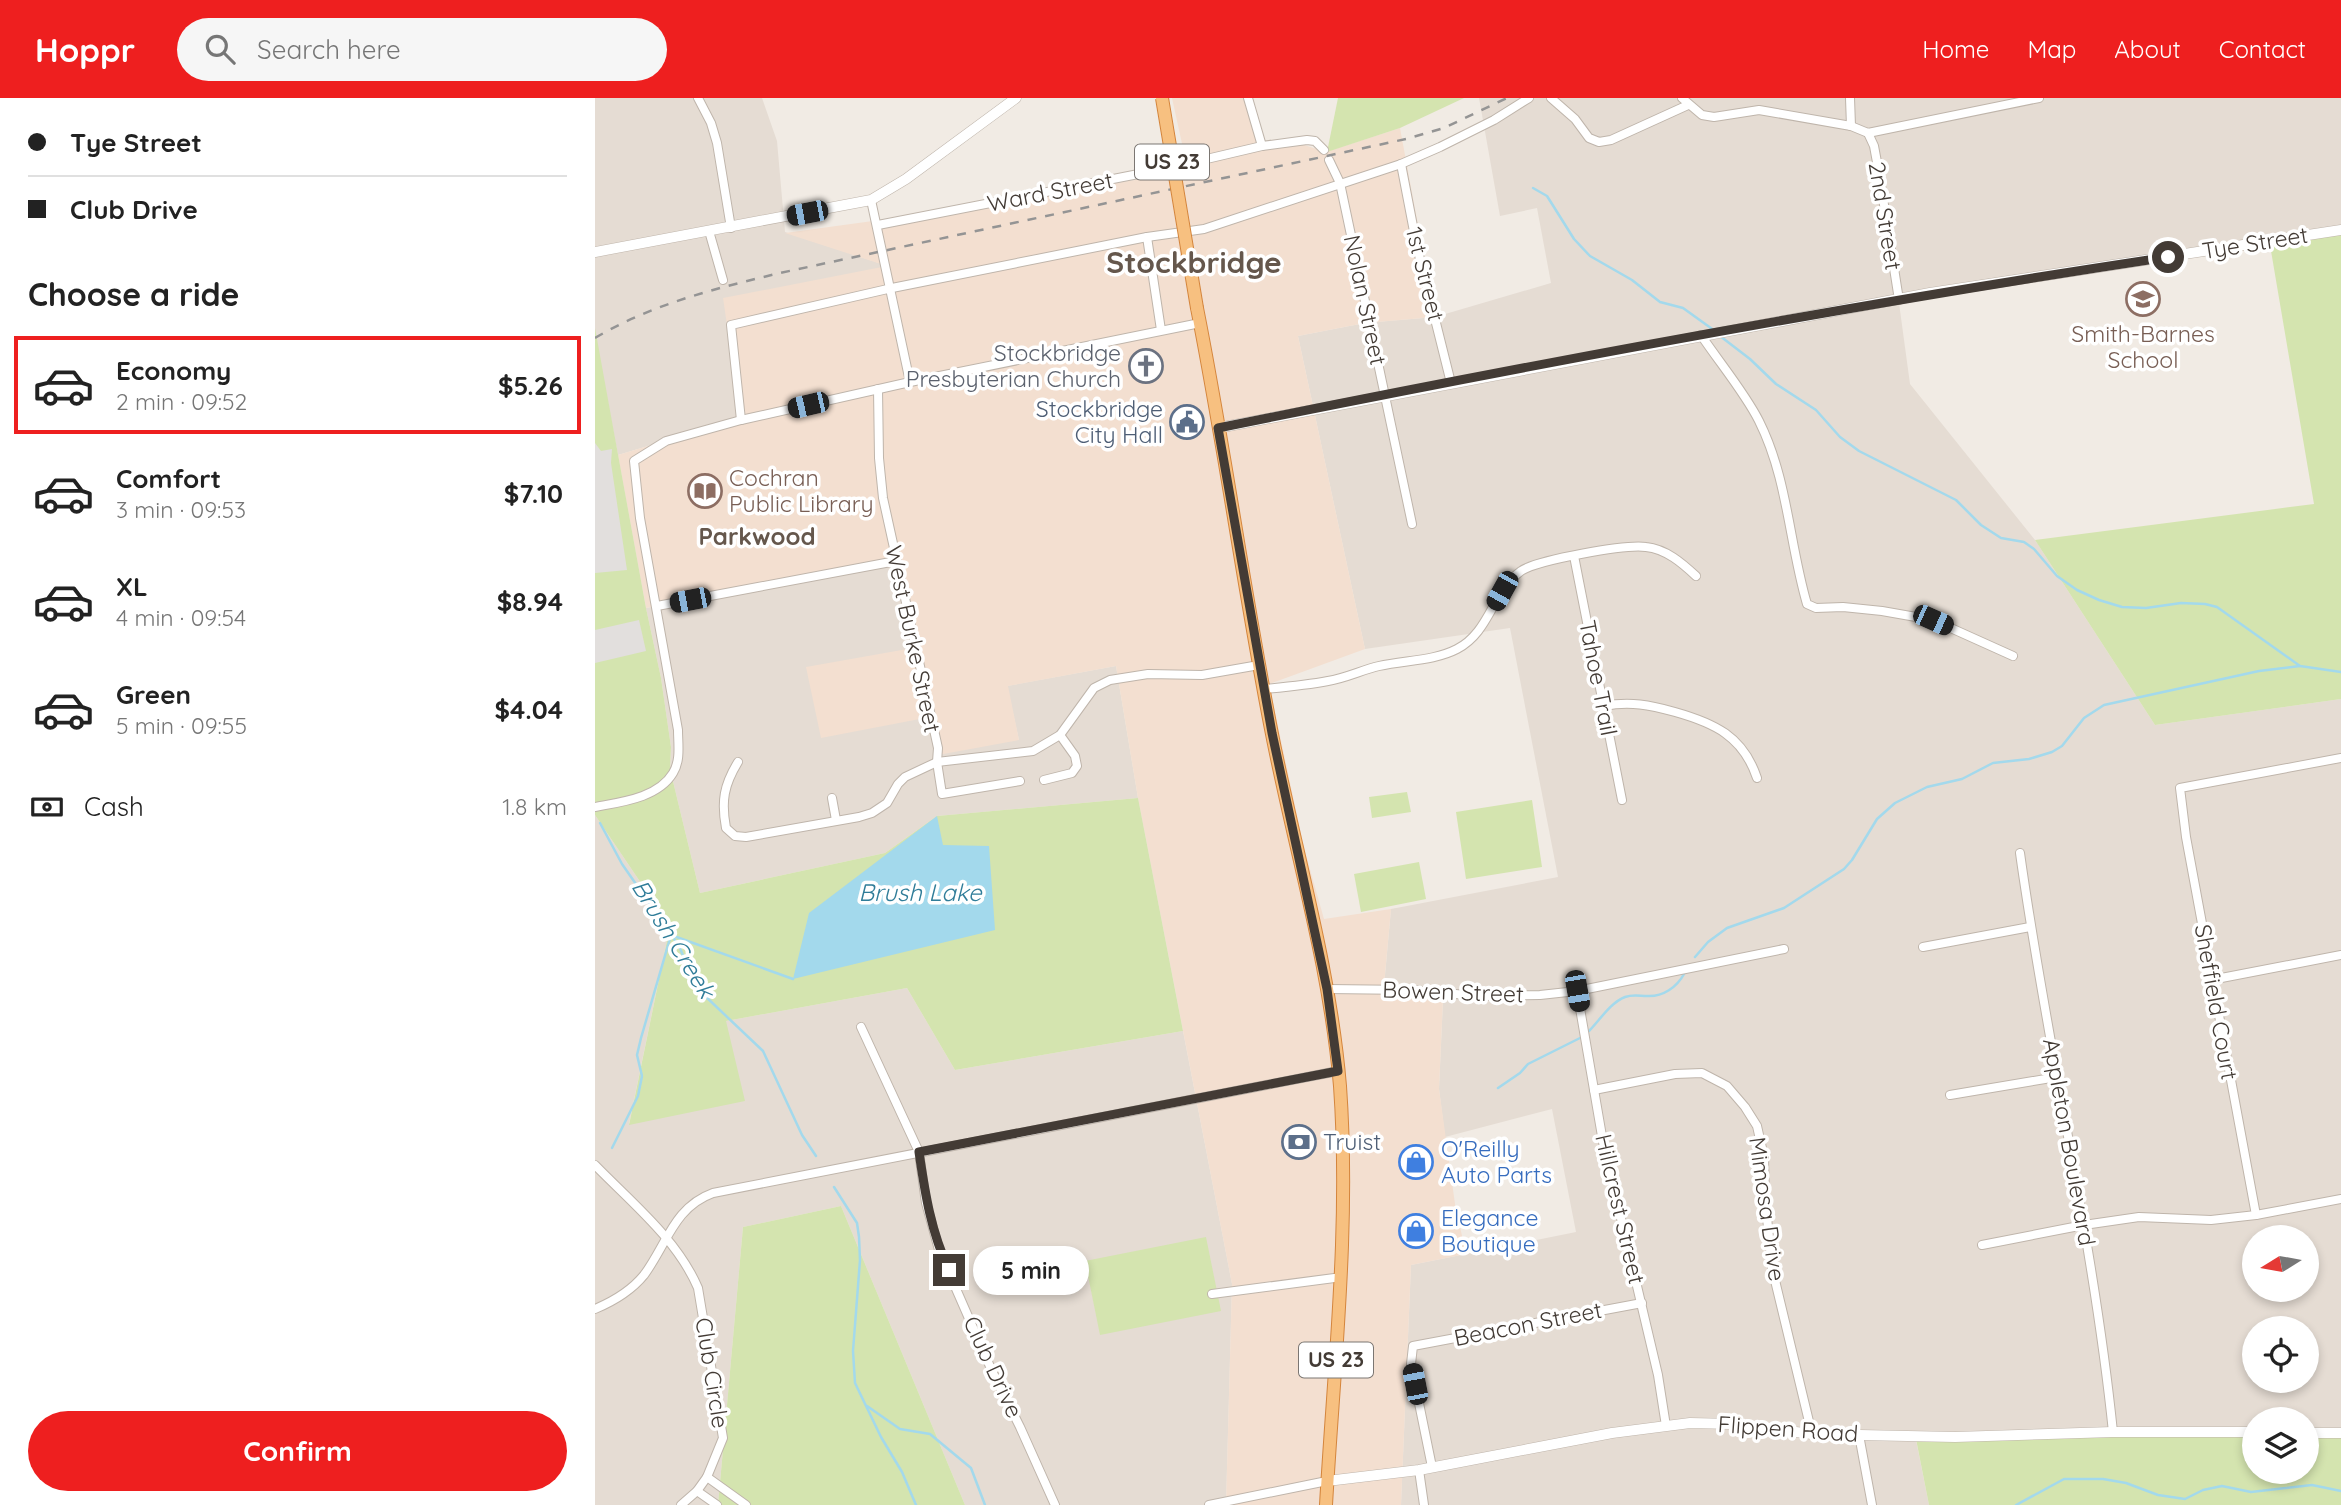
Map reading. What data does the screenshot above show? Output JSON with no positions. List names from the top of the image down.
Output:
{
  "streets": {
    "highway": ["US 23"],
    "street": [
      "Ward Street",
      "2nd Street",
      "Tye Street",
      "1st Street",
      "Nolan Street",
      "West Burke Street",
      "Tahoe Trail",
      "Bowen Street",
      "Sheffield Court",
      "Appleton Boulevard",
      "Hillcrest Street",
      "Mimosa Drive",
      "Beacon Street",
      "Club Drive",
      "Club Circle",
      "Flippen Road"
    ]
  },
  "crossings": [
    ["US 23", "Tye Street"],
    ["US 23", "Bowen Street"],
    ["US 23", "Flippen Road"],
    ["2nd Street", "Tye Street"],
    ["Tye Street", "1st Street"],
    ["Tye Street", "Nolan Street"],
    ["Bowen Street", "Hillcrest Street"],
    ["Appleton Boulevard", "Flippen Road"],
    ["Hillcrest Street", "Mimosa Drive"],
    ["Hillcrest Street", "Beacon Street"],
    ["Hillcrest Street", "Flippen Road"],
    ["Mimosa Drive", "Flippen Road"],
    ["Beacon Street", "Flippen Road"]
  ],
  "districts": ["Stockbridge", "Parkwood"],
  "water": ["Brush Lake", "Brush Creek"],
  "places": {
    "school or university": ["Smith-Barnes School"],
    "church": ["Stockbridge Presbyterian Church"],
    "public building": ["Stockbridge City Hall"],
    "library": ["Cochran Public Library"],
    "bank": ["Truist"],
    "shop": ["O'Reilly Auto Parts", "Elegance Boutique"]
  },
  "north": "left",
  "page": {
    "header": "Hoppr",
    "search": "Search here",
    "nav": [
      "Home",
      "Map",
      "About",
      "Contact"
    ],
    "banner": ["Tye Street", "Club Drive"],
    "heading": "Choose a ride",
    "list": [
      {
        "name": "Economy",
        "note": "2 min · 09:52",
        "value": "$5.26"
      },
      {
        "name": "Comfort",
        "note": "3 min · 09:53",
        "value": "$7.10"
      },
      {
        "name": "XL",
        "note": "4 min · 09:54",
        "value": "$8.94"
      },
      {
        "name": "Green",
        "note": "5 min · 09:55",
        "value": "$4.04"
      }
    ],
    "pay": ["Cash", "1.8 km"],
    "bubble": "5 min",
    "buttons": "Confirm"
  }
}
